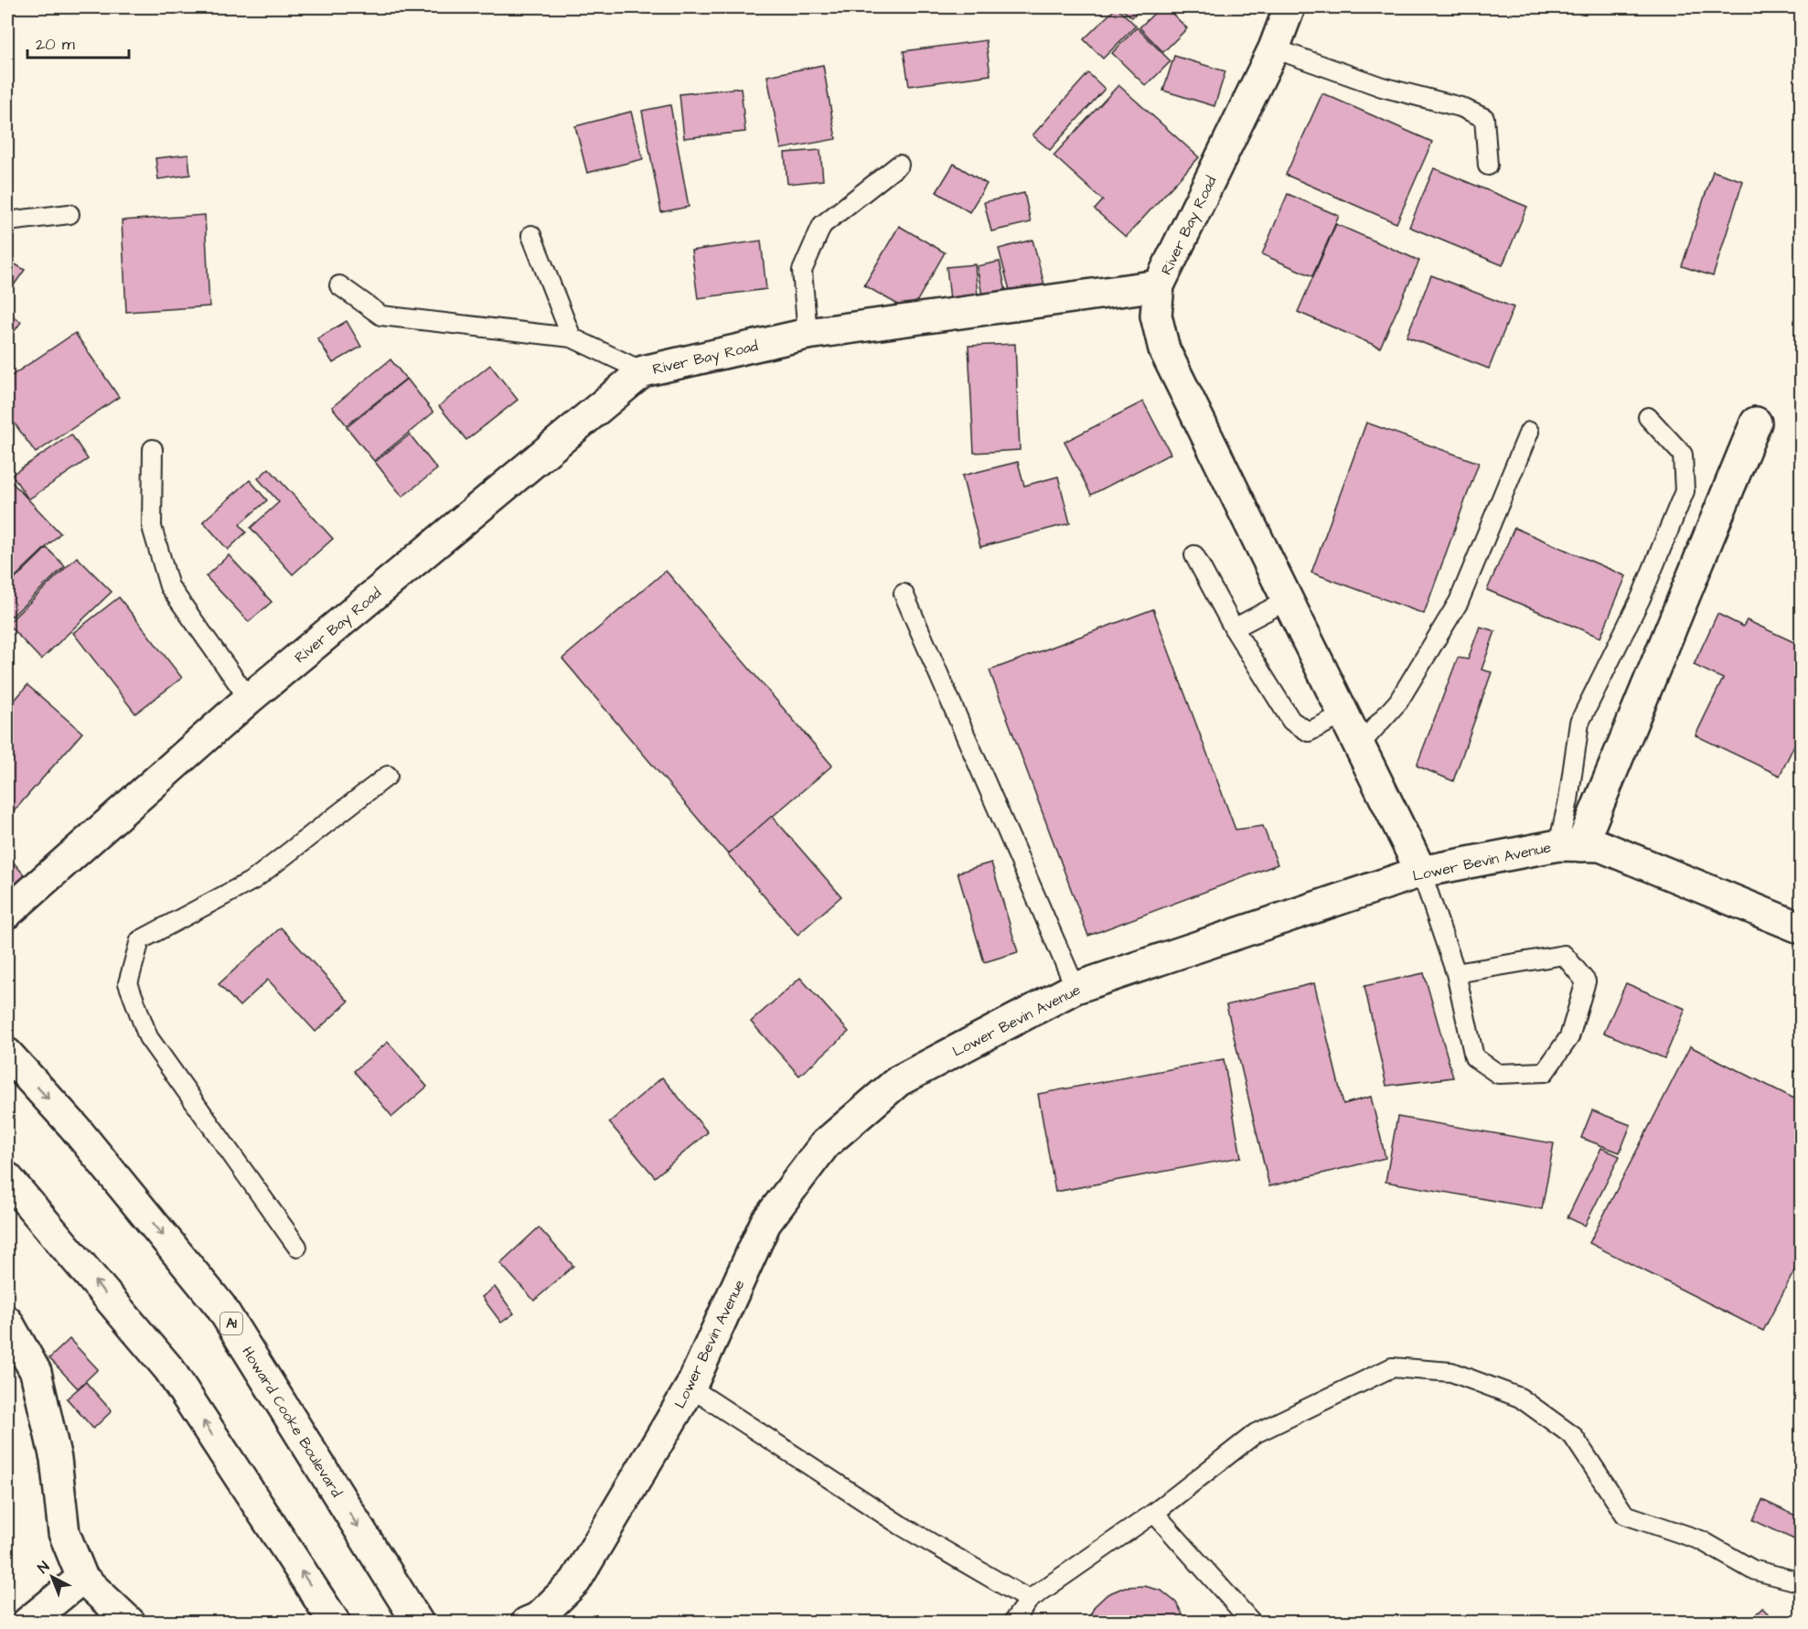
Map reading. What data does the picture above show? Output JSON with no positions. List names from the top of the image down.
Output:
{
  "streets": {
    "street": [
      "River Bay Road",
      "Lower Bevin Avenue",
      "A1",
      "Howard Cooke Boulevard"
    ]
  },
  "scale_bar": "20 m",
  "north": "top left"
}
